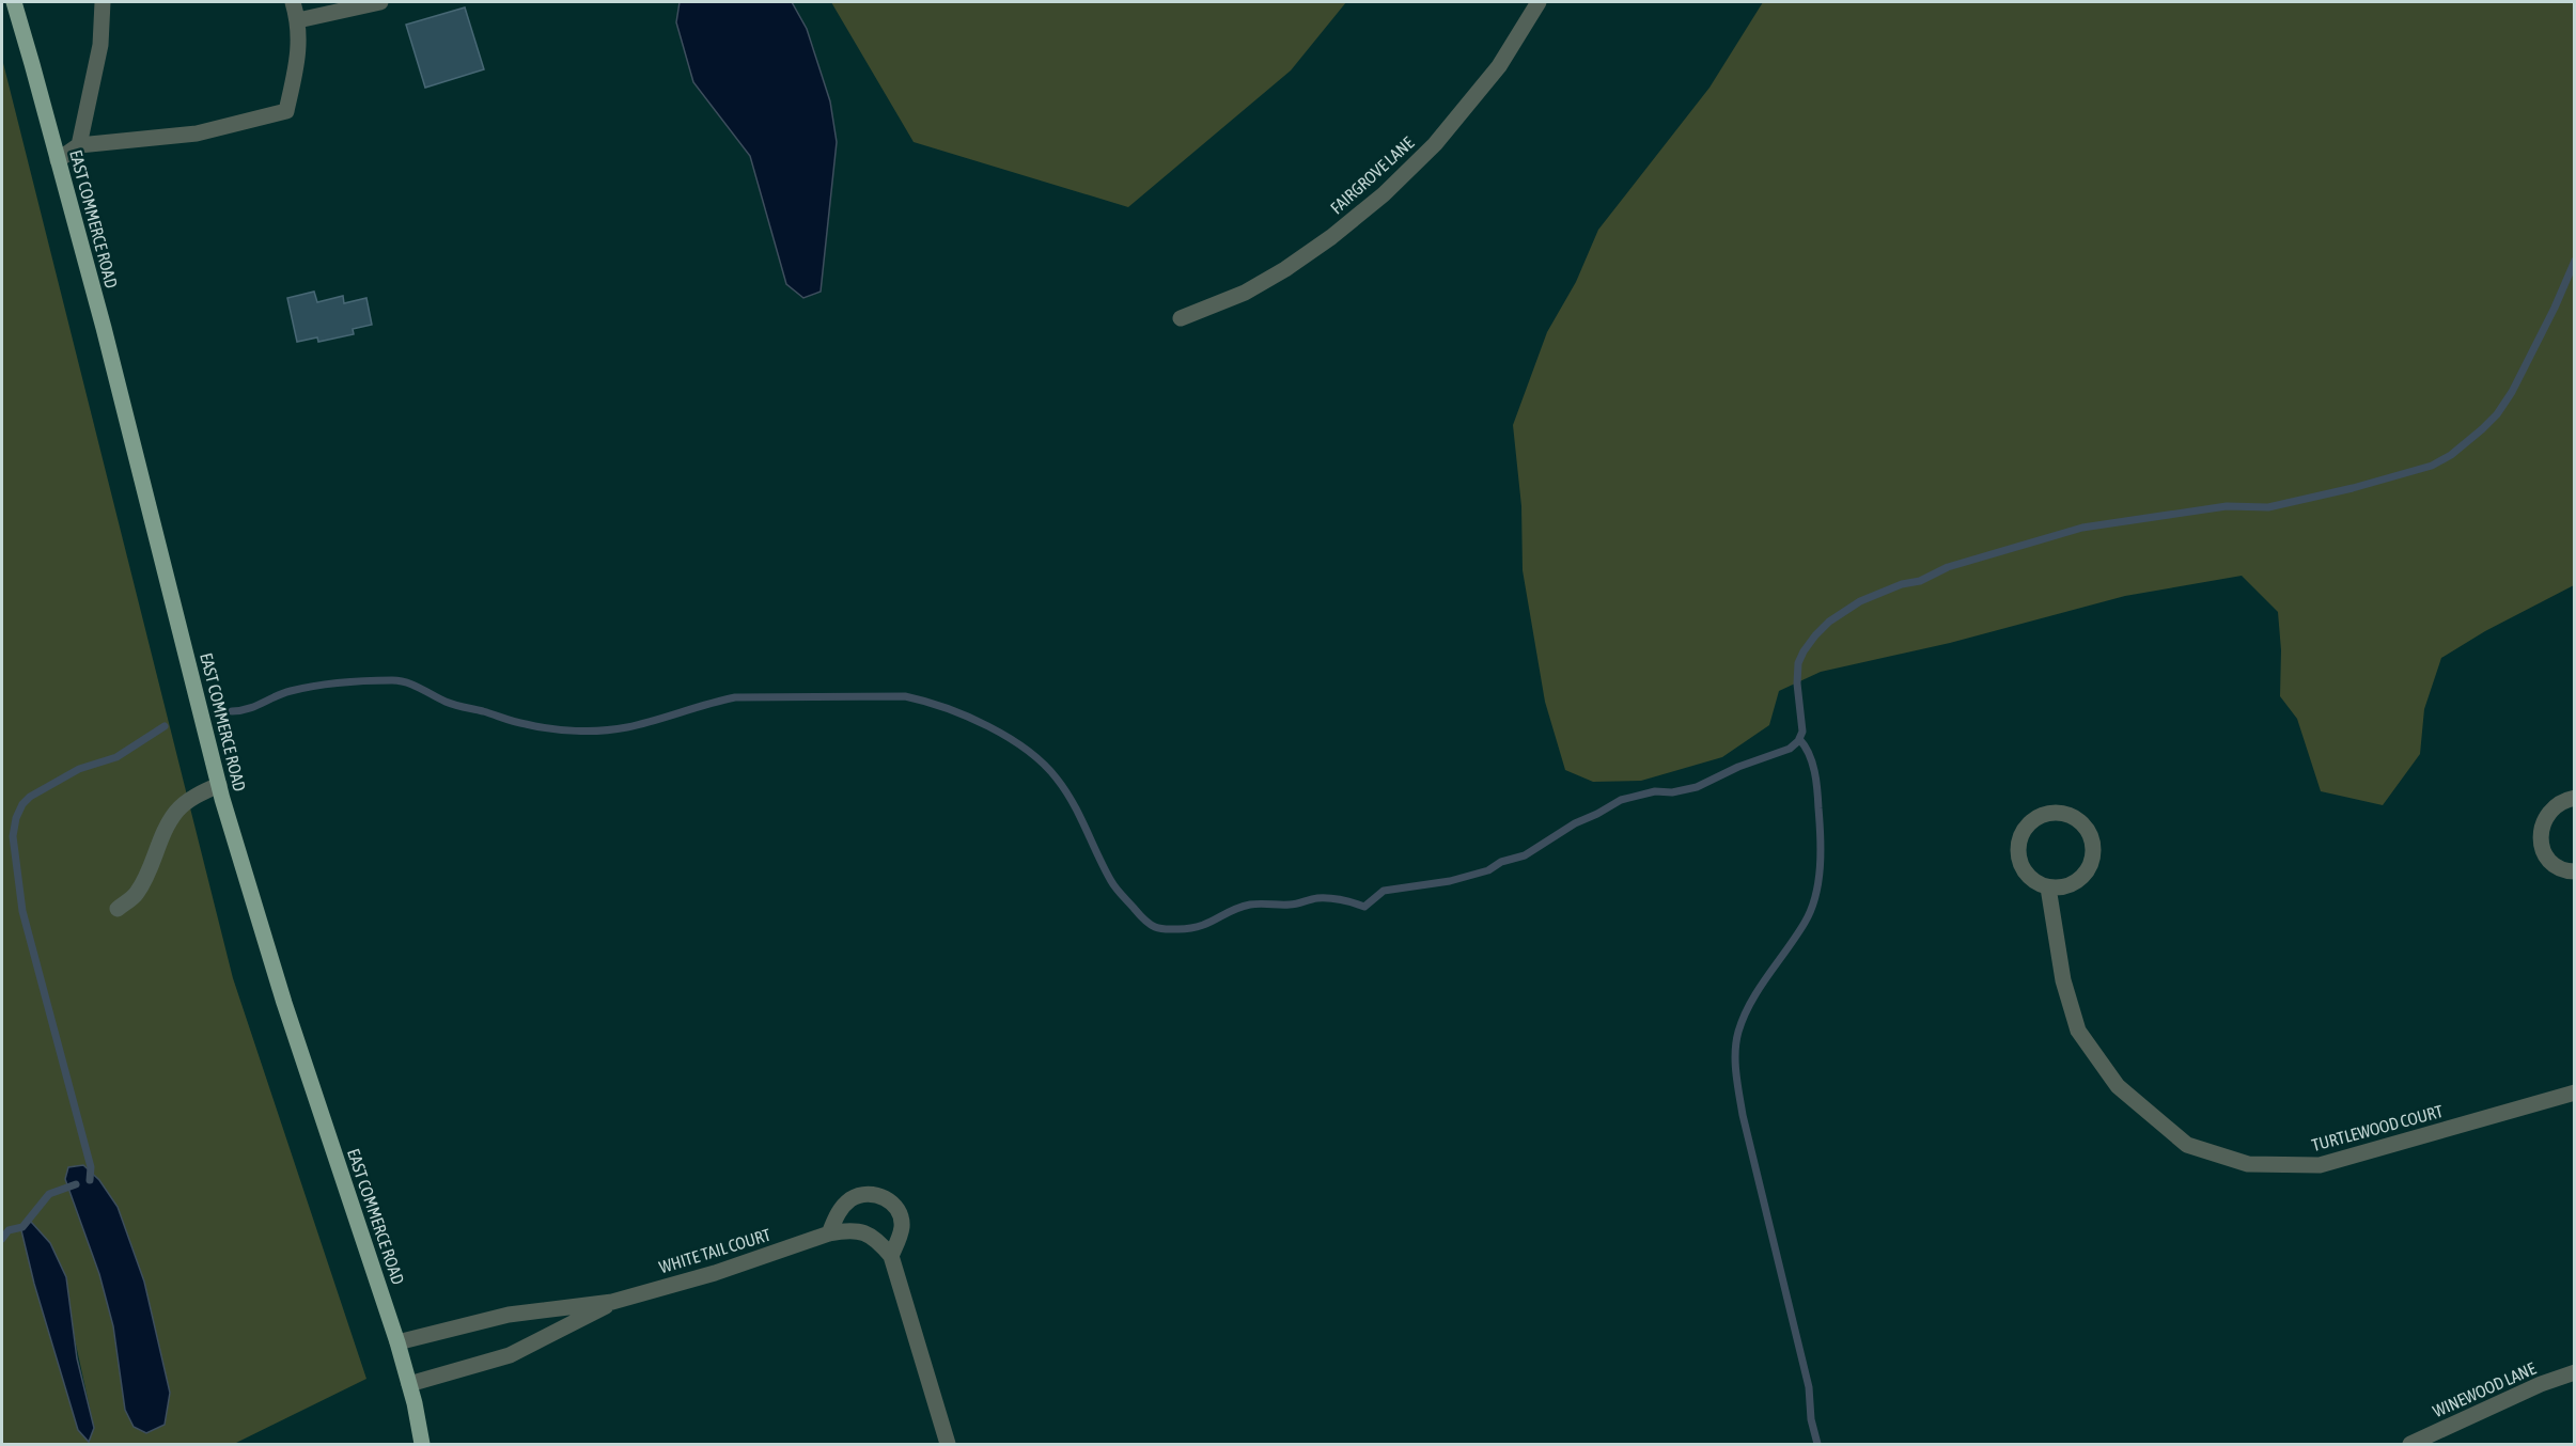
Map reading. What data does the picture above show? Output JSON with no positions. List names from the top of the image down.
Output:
{
  "streets": {
    "main road": ["EAST COMMERCE ROAD"],
    "street": [
      "FAIRGROVE LANE",
      "TURTLEWOOD COURT",
      "WHITE TAIL COURT",
      "WINEWOOD LANE"
    ]
  },
  "crossings": [
    ["EAST COMMERCE ROAD", "WHITE TAIL COURT"]
  ]
}
